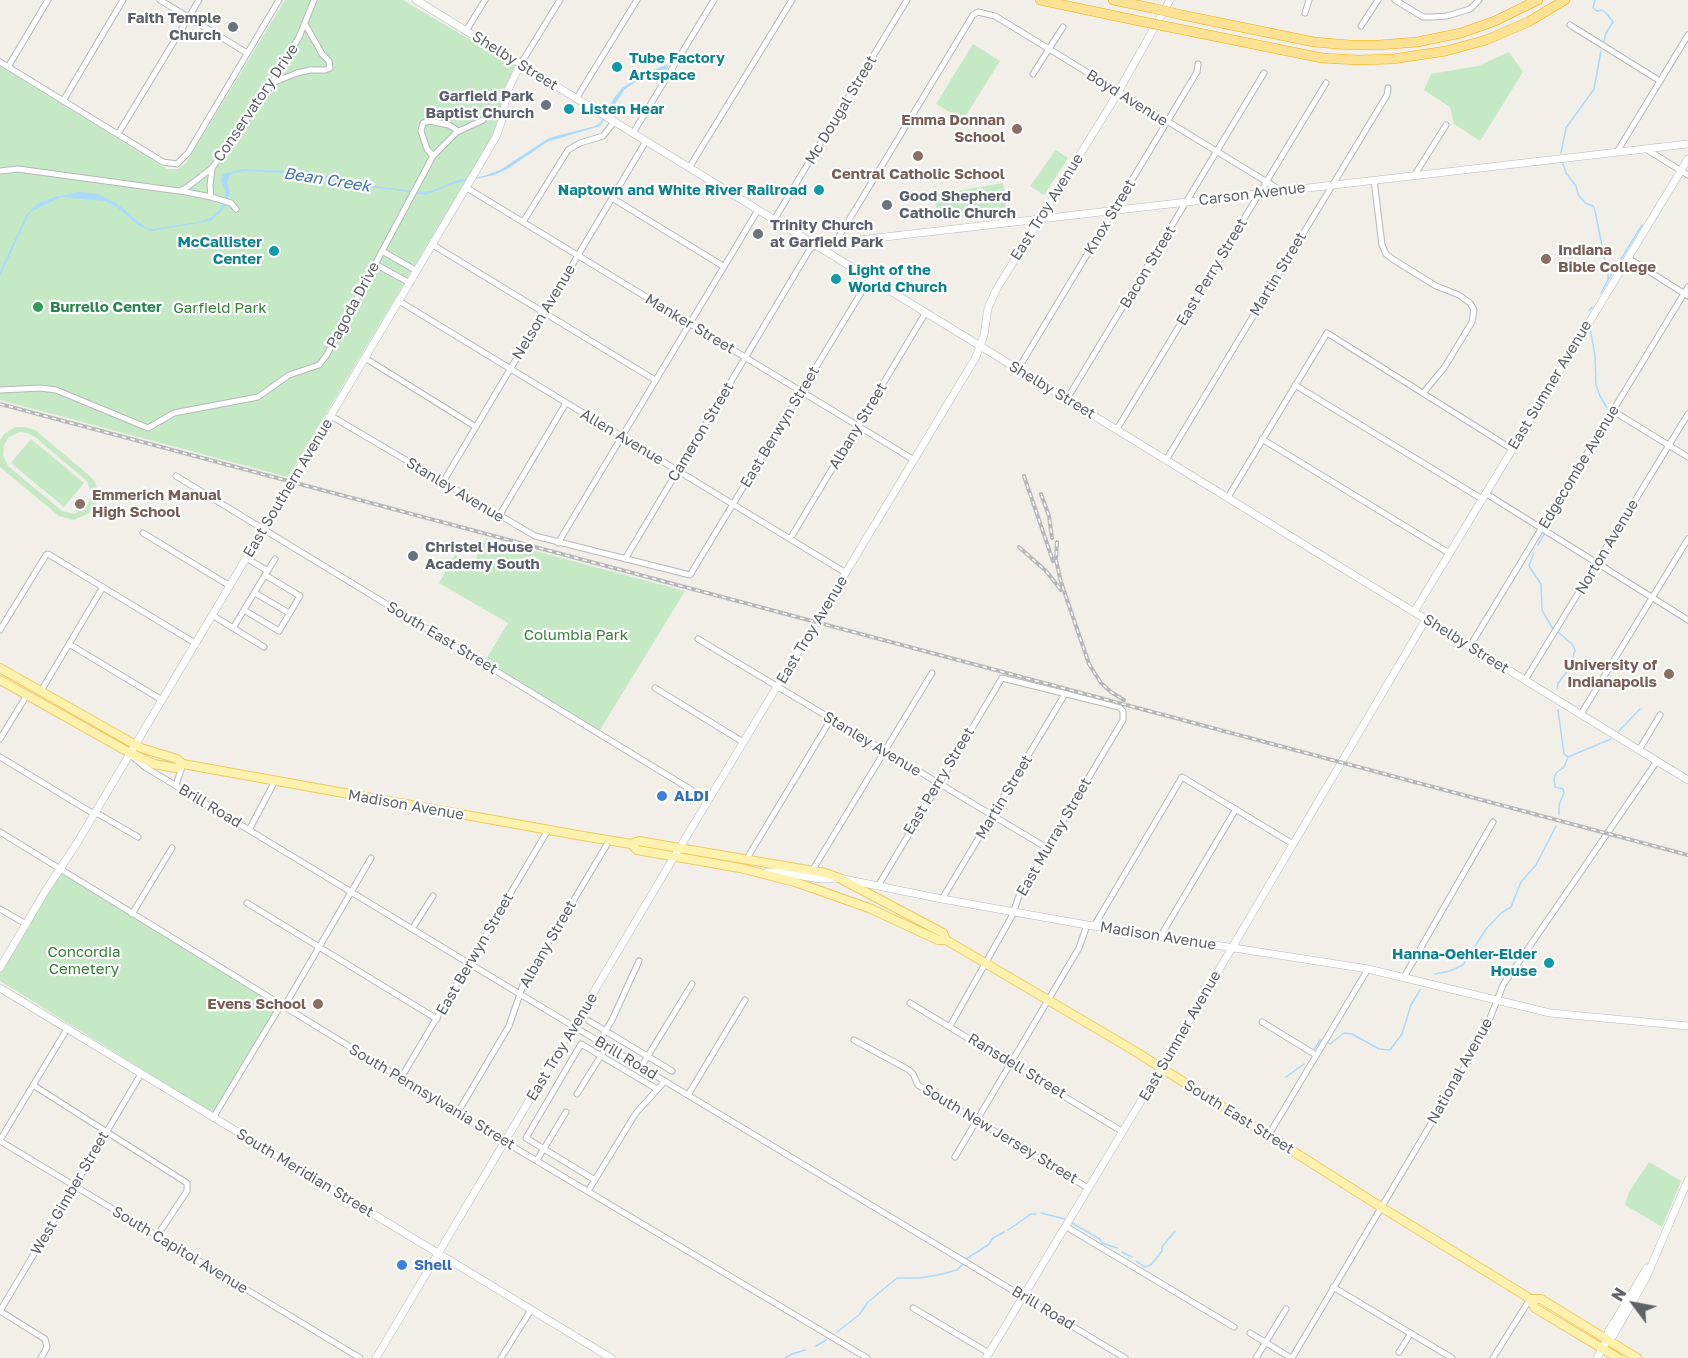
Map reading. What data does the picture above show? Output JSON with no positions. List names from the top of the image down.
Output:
{
  "streets": {
    "main road": [
      "Shelby Street",
      "Carson Avenue",
      "East Troy Avenue",
      "East Sumner Avenue",
      "East Southern Avenue",
      "South East Street",
      "Madison Avenue",
      "South Meridian Street"
    ],
    "street": [
      "Boyd Avenue",
      "Conservatory Drive",
      "Mc Dougal Street",
      "Knox Street",
      "Bacon Street",
      "East Perry Street",
      "Martin Street",
      "Pagoda Drive",
      "Nelson Avenue",
      "Manker Street",
      "Albany Street",
      "East Berwyn Street",
      "Cameron Street",
      "Allen Avenue",
      "Edgecombe Avenue",
      "Stanley Avenue",
      "Norton Avenue",
      "Brill Road",
      "East Murray Street",
      "Ransdell Street",
      "National Avenue",
      "South Pennsylvania Street",
      "South New Jersey Street",
      "West Gimber Street",
      "South Capitol Avenue"
    ]
  },
  "crossings": [
    ["Shelby Street", "Mc Dougal Street"],
    ["Shelby Street", "Carson Avenue"],
    ["Shelby Street", "East Troy Avenue"],
    ["Shelby Street", "Knox Street"],
    ["Shelby Street", "Bacon Street"],
    ["Shelby Street", "East Perry Street"],
    ["Shelby Street", "Martin Street"],
    ["Shelby Street", "Nelson Avenue"],
    ["Shelby Street", "East Sumner Avenue"],
    ["Shelby Street", "Albany Street"],
    ["Shelby Street", "East Berwyn Street"],
    ["Shelby Street", "Cameron Street"],
    ["Shelby Street", "Edgecombe Avenue"],
    ["Shelby Street", "East Southern Avenue"],
    ["Shelby Street", "Norton Avenue"],
    ["Shelby Street", "National Avenue"],
    ["Boyd Avenue", "Carson Avenue"],
    ["Boyd Avenue", "East Troy Avenue"],
    ["Boyd Avenue", "Knox Street"],
    ["Boyd Avenue", "Bacon Street"],
    ["Boyd Avenue", "East Perry Street"],
    ["Carson Avenue", "East Troy Avenue"],
    ["Carson Avenue", "Knox Street"],
    ["Carson Avenue", "Bacon Street"],
    ["Carson Avenue", "East Perry Street"],
    ["Carson Avenue", "Martin Street"],
    ["Carson Avenue", "Cameron Street"],
    ["East Troy Avenue", "Manker Street"],
    ["East Troy Avenue", "Allen Avenue"],
    ["East Troy Avenue", "Stanley Avenue"],
    ["East Troy Avenue", "South East Street"],
    ["East Troy Avenue", "Madison Avenue"],
    ["East Troy Avenue", "Brill Road"],
    ["East Troy Avenue", "South Pennsylvania Street"],
    ["East Troy Avenue", "South Meridian Street"],
    ["East Perry Street", "Martin Street"],
    ["East Perry Street", "Stanley Avenue"],
    ["East Perry Street", "Madison Avenue"],
    ["East Perry Street", "East Murray Street"],
    ["Martin Street", "Stanley Avenue"],
    ["Martin Street", "Madison Avenue"],
    ["Martin Street", "East Murray Street"],
    ["Nelson Avenue", "Manker Street"],
    ["Nelson Avenue", "Allen Avenue"],
    ["Nelson Avenue", "Stanley Avenue"],
    ["Manker Street", "Albany Street"],
    ["Manker Street", "East Berwyn Street"],
    ["Manker Street", "Cameron Street"],
    ["Manker Street", "East Southern Avenue"],
    ["East Sumner Avenue", "South East Street"],
    ["East Sumner Avenue", "Madison Avenue"],
    ["East Sumner Avenue", "Brill Road"],
    ["East Sumner Avenue", "Ransdell Street"],
    ["East Sumner Avenue", "South New Jersey Street"],
    ["Albany Street", "Allen Avenue"],
    ["Albany Street", "Madison Avenue"],
    ["Albany Street", "Brill Road"],
    ["Albany Street", "South Pennsylvania Street"],
    ["East Berwyn Street", "Allen Avenue"],
    ["East Berwyn Street", "Stanley Avenue"],
    ["East Berwyn Street", "Madison Avenue"],
    ["East Berwyn Street", "Brill Road"],
    ["East Berwyn Street", "South Pennsylvania Street"],
    ["Cameron Street", "Allen Avenue"],
    ["Cameron Street", "Stanley Avenue"],
    ["Allen Avenue", "East Southern Avenue"],
    ["East Southern Avenue", "Stanley Avenue"],
    ["East Southern Avenue", "South East Street"],
    ["East Southern Avenue", "Madison Avenue"],
    ["East Southern Avenue", "Brill Road"],
    ["East Southern Avenue", "South Pennsylvania Street"],
    ["Stanley Avenue", "East Murray Street"],
    ["South East Street", "Madison Avenue"],
    ["South East Street", "East Murray Street"],
    ["South East Street", "National Avenue"],
    ["Madison Avenue", "Brill Road"],
    ["Madison Avenue", "East Murray Street"],
    ["Madison Avenue", "National Avenue"],
    ["East Murray Street", "Ransdell Street"],
    ["South Meridian Street", "West Gimber Street"],
    ["West Gimber Street", "South Capitol Avenue"]
  ],
  "water": ["Bean Creek"],
  "parks": ["Garfield Park", "Columbia Park", "Concordia Cemetery"],
  "places": [
    "Faith Temple Church",
    "Tube Factory Artspace",
    "Garfield Park Baptist Church",
    "Listen Hear",
    "Emma Donnan School",
    "Central Catholic School",
    "Naptown and White River Railroad",
    "Good Shepherd Catholic Church",
    "Trinity Church at Garfield Park",
    "McCallister Center",
    "Indiana Bible College",
    "Light of the World Church",
    "Burrello Center",
    "Emmerich Manual High School",
    "Christel House Academy South",
    "University of Indianapolis",
    "ALDI",
    "Hanna-Oehler-Elder House",
    "Evens School",
    "Shell"
  ],
  "north": "top left"
}
